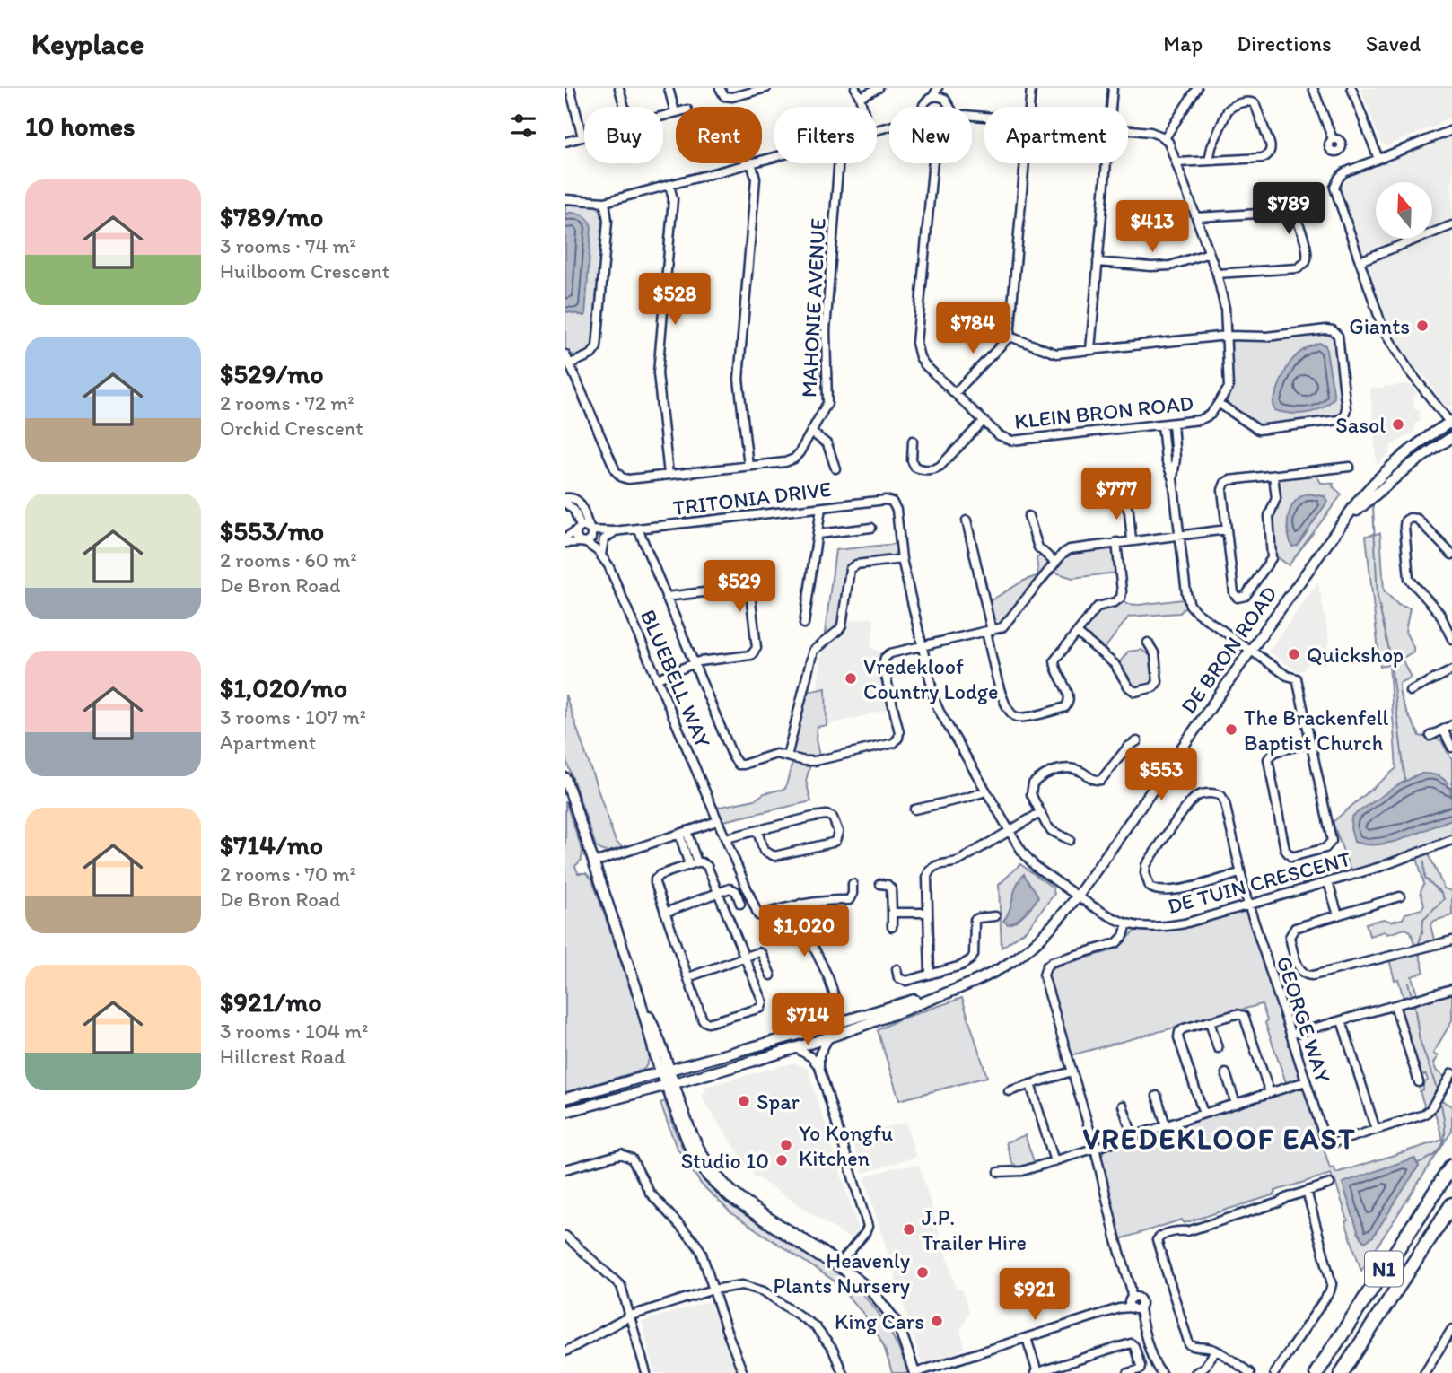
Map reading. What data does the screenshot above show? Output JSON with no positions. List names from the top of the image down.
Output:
{
  "streets": {
    "highway": ["N1"],
    "street": [
      "MAHONIE AVENUE",
      "KLEIN BRON ROAD",
      "TRITONIA DRIVE",
      "DE BRON ROAD",
      "BLUEBELL WAY",
      "DE TUIN CRESCENT",
      "GEORGE WAY"
    ]
  },
  "crossings": [
    ["TRITONIA DRIVE", "DE TUIN CRESCENT"],
    ["DE BRON ROAD", "DE TUIN CRESCENT"],
    ["DE TUIN CRESCENT", "GEORGE WAY"]
  ],
  "districts": ["VREDEKLOOF EAST"],
  "places": [
    "Giants",
    "Sasol",
    "Quickshop",
    "Vredekloof Country Lodge",
    "The Brackenfell Baptist Church",
    "Spar",
    "Yo Kongfu Kitchen",
    "Studio 10",
    "J.P. Trailer Hire",
    "Heavenly Plants Nursery",
    "King Cars"
  ],
  "north": "top",
  "page": {
    "header": "Keyplace",
    "nav": ["Map", "Directions", "Saved"],
    "heading": "10 homes",
    "chip": [
      "Buy",
      "Rent",
      "Filters",
      "New",
      "Apartment"
    ],
    "list": [
      {
        "name": "$789/mo",
        "note": "3 rooms · 74 m² · Huilboom Crescent"
      },
      {
        "name": "$529/mo",
        "note": "2 rooms · 72 m² · Orchid Crescent"
      },
      {
        "name": "$553/mo",
        "note": "2 rooms · 60 m² · De Bron Road"
      },
      {
        "name": "$1,020/mo",
        "note": "3 rooms · 107 m² · Apartment"
      },
      {
        "name": "$714/mo",
        "note": "2 rooms · 70 m² · De Bron Road"
      },
      {
        "name": "$921/mo",
        "note": "3 rooms · 104 m² · Hillcrest Road"
      }
    ],
    "price": [
      "$789",
      "$413",
      "$528",
      "$784",
      "$777",
      "$529",
      "$553",
      "$1,020",
      "$714",
      "$921"
    ]
  }
}
